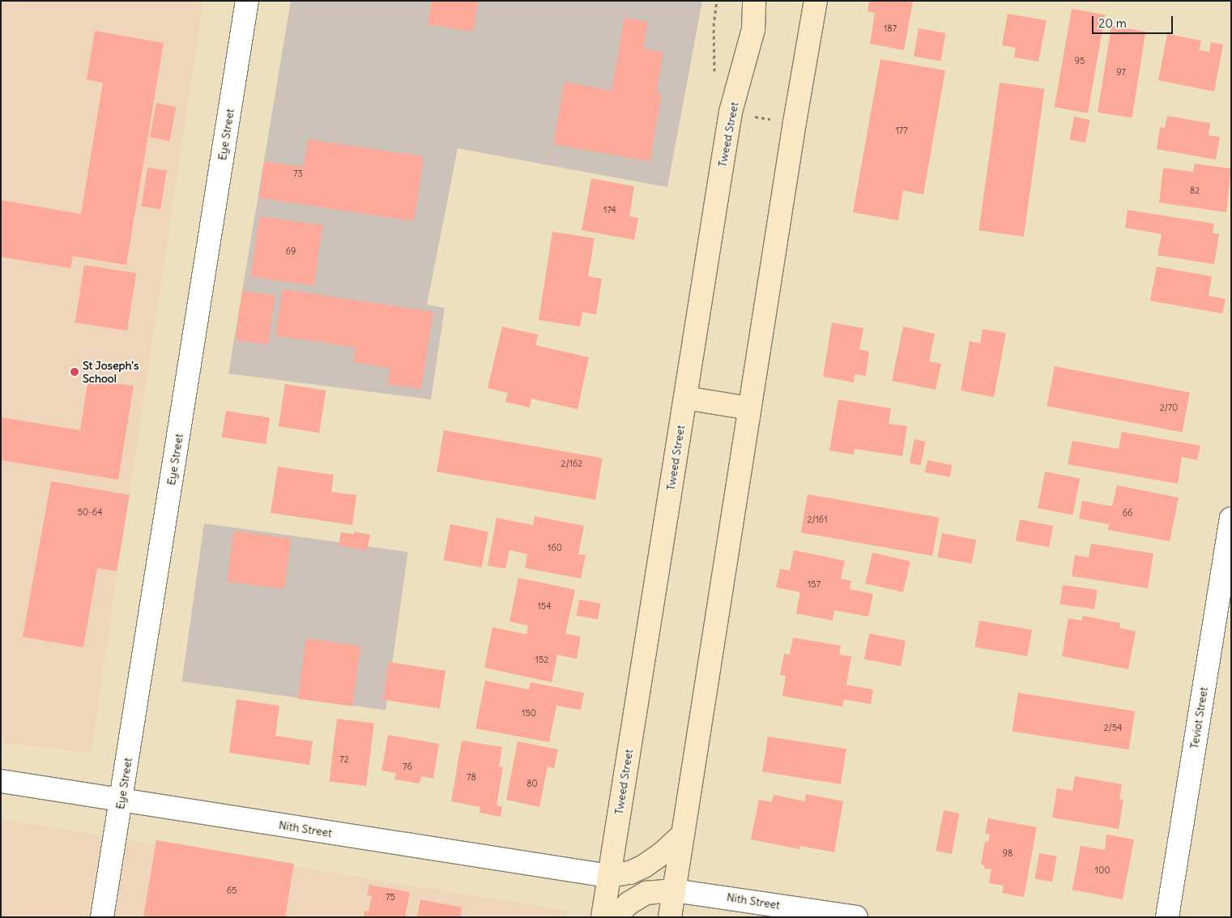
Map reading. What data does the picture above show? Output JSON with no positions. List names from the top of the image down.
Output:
{
  "streets": {
    "main road": ["Tweed Street"],
    "street": ["Eye Street", "Teviot Street", "Nith Street"]
  },
  "crossings": [
    ["Eye Street", "Nith Street"],
    ["Tweed Street", "Nith Street"]
  ],
  "places": ["St Joseph's School"],
  "house_numbers": [
    "187",
    "95",
    "97",
    "177",
    "73",
    "82",
    "174",
    "69",
    "2/70",
    "2/162",
    "50-64",
    "66",
    "2/161",
    "160",
    "157",
    "154",
    "152",
    "150",
    "2/54",
    "72",
    "76",
    "78",
    "80",
    "98",
    "100",
    "65",
    "75"
  ],
  "scale_bar": "20 m"
}
